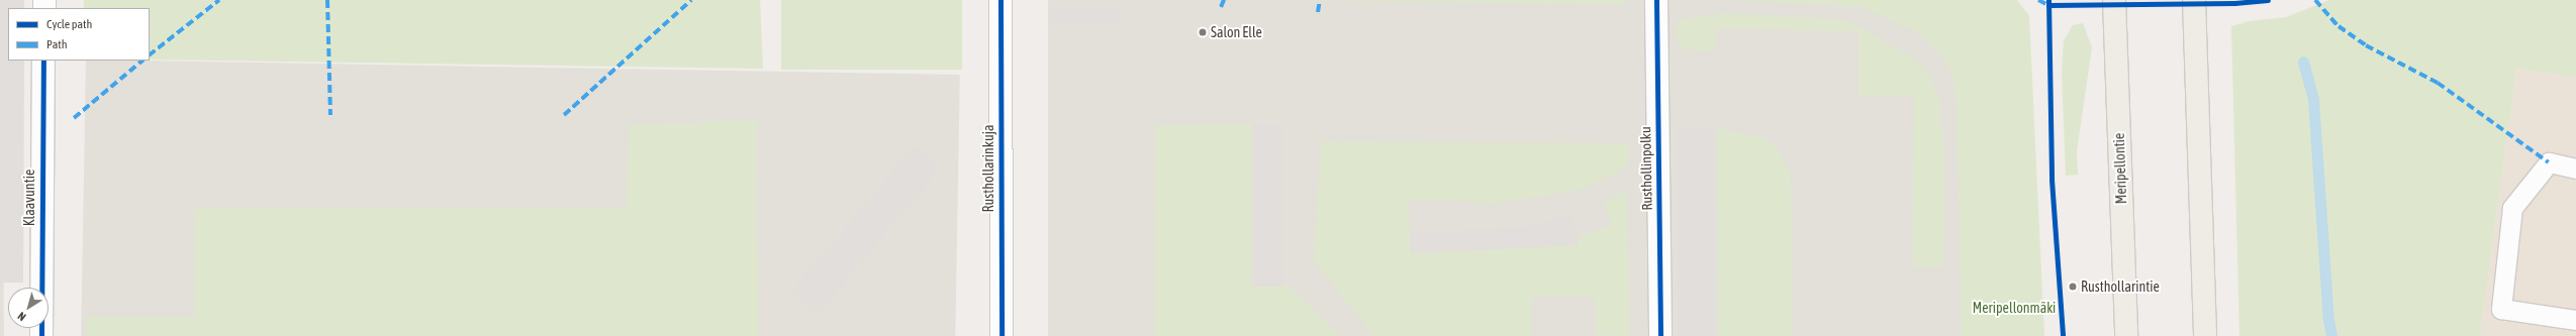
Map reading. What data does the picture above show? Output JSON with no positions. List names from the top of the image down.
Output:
{
  "streets": {
    "main road": ["Meripellontie"],
    "street": ["Rusthollarinkuja", "Rusthollinpolku", "Klaavuntie"]
  },
  "parks": ["Meripellonmäki"],
  "places": ["Salon Elle", "Rusthollarintie"],
  "legend": ["Cycle path", "Path"],
  "north": "bottom left"
}
